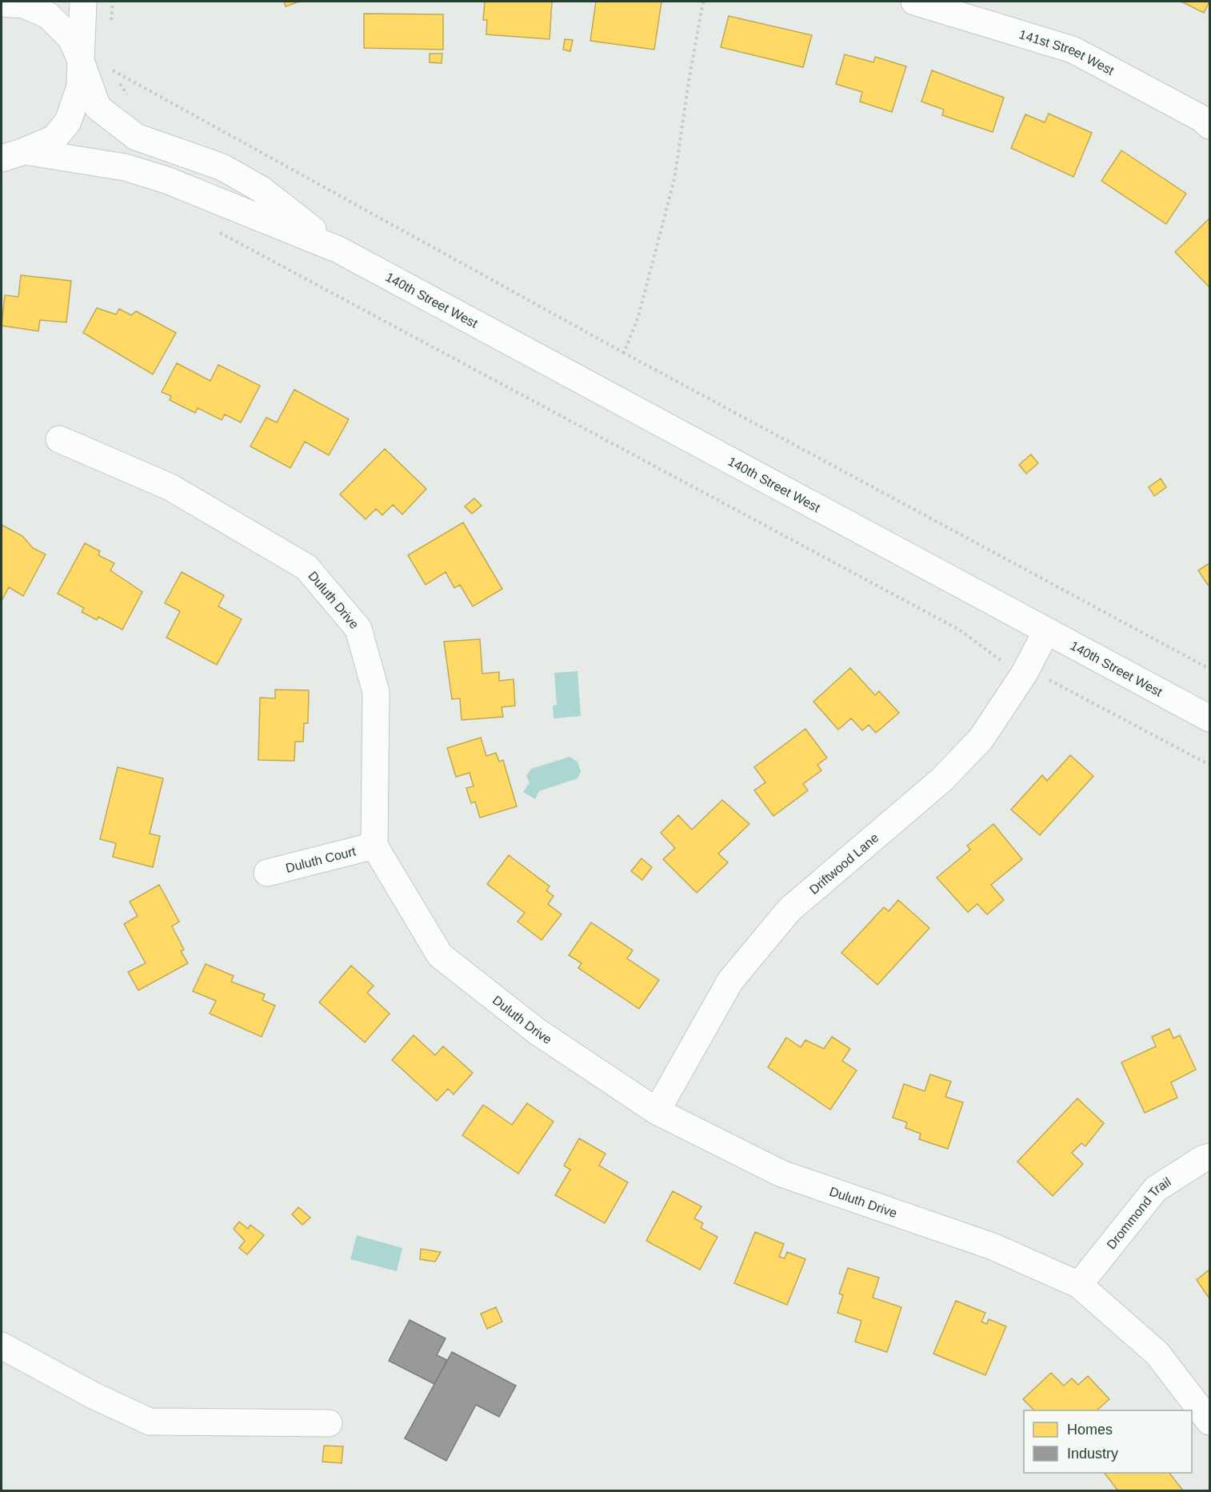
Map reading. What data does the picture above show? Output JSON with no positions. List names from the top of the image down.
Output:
{
  "streets": {
    "street": [
      "141st Street West",
      "140th Street West",
      "Duluth Drive",
      "Duluth Court",
      "Driftwood Lane",
      "Drommond Trail"
    ]
  },
  "crossings": [
    ["140th Street West", "Driftwood Lane"],
    ["Duluth Drive", "Duluth Court"],
    ["Duluth Drive", "Driftwood Lane"],
    ["Duluth Drive", "Drommond Trail"]
  ],
  "legend": ["Homes", "Industry"]
}
